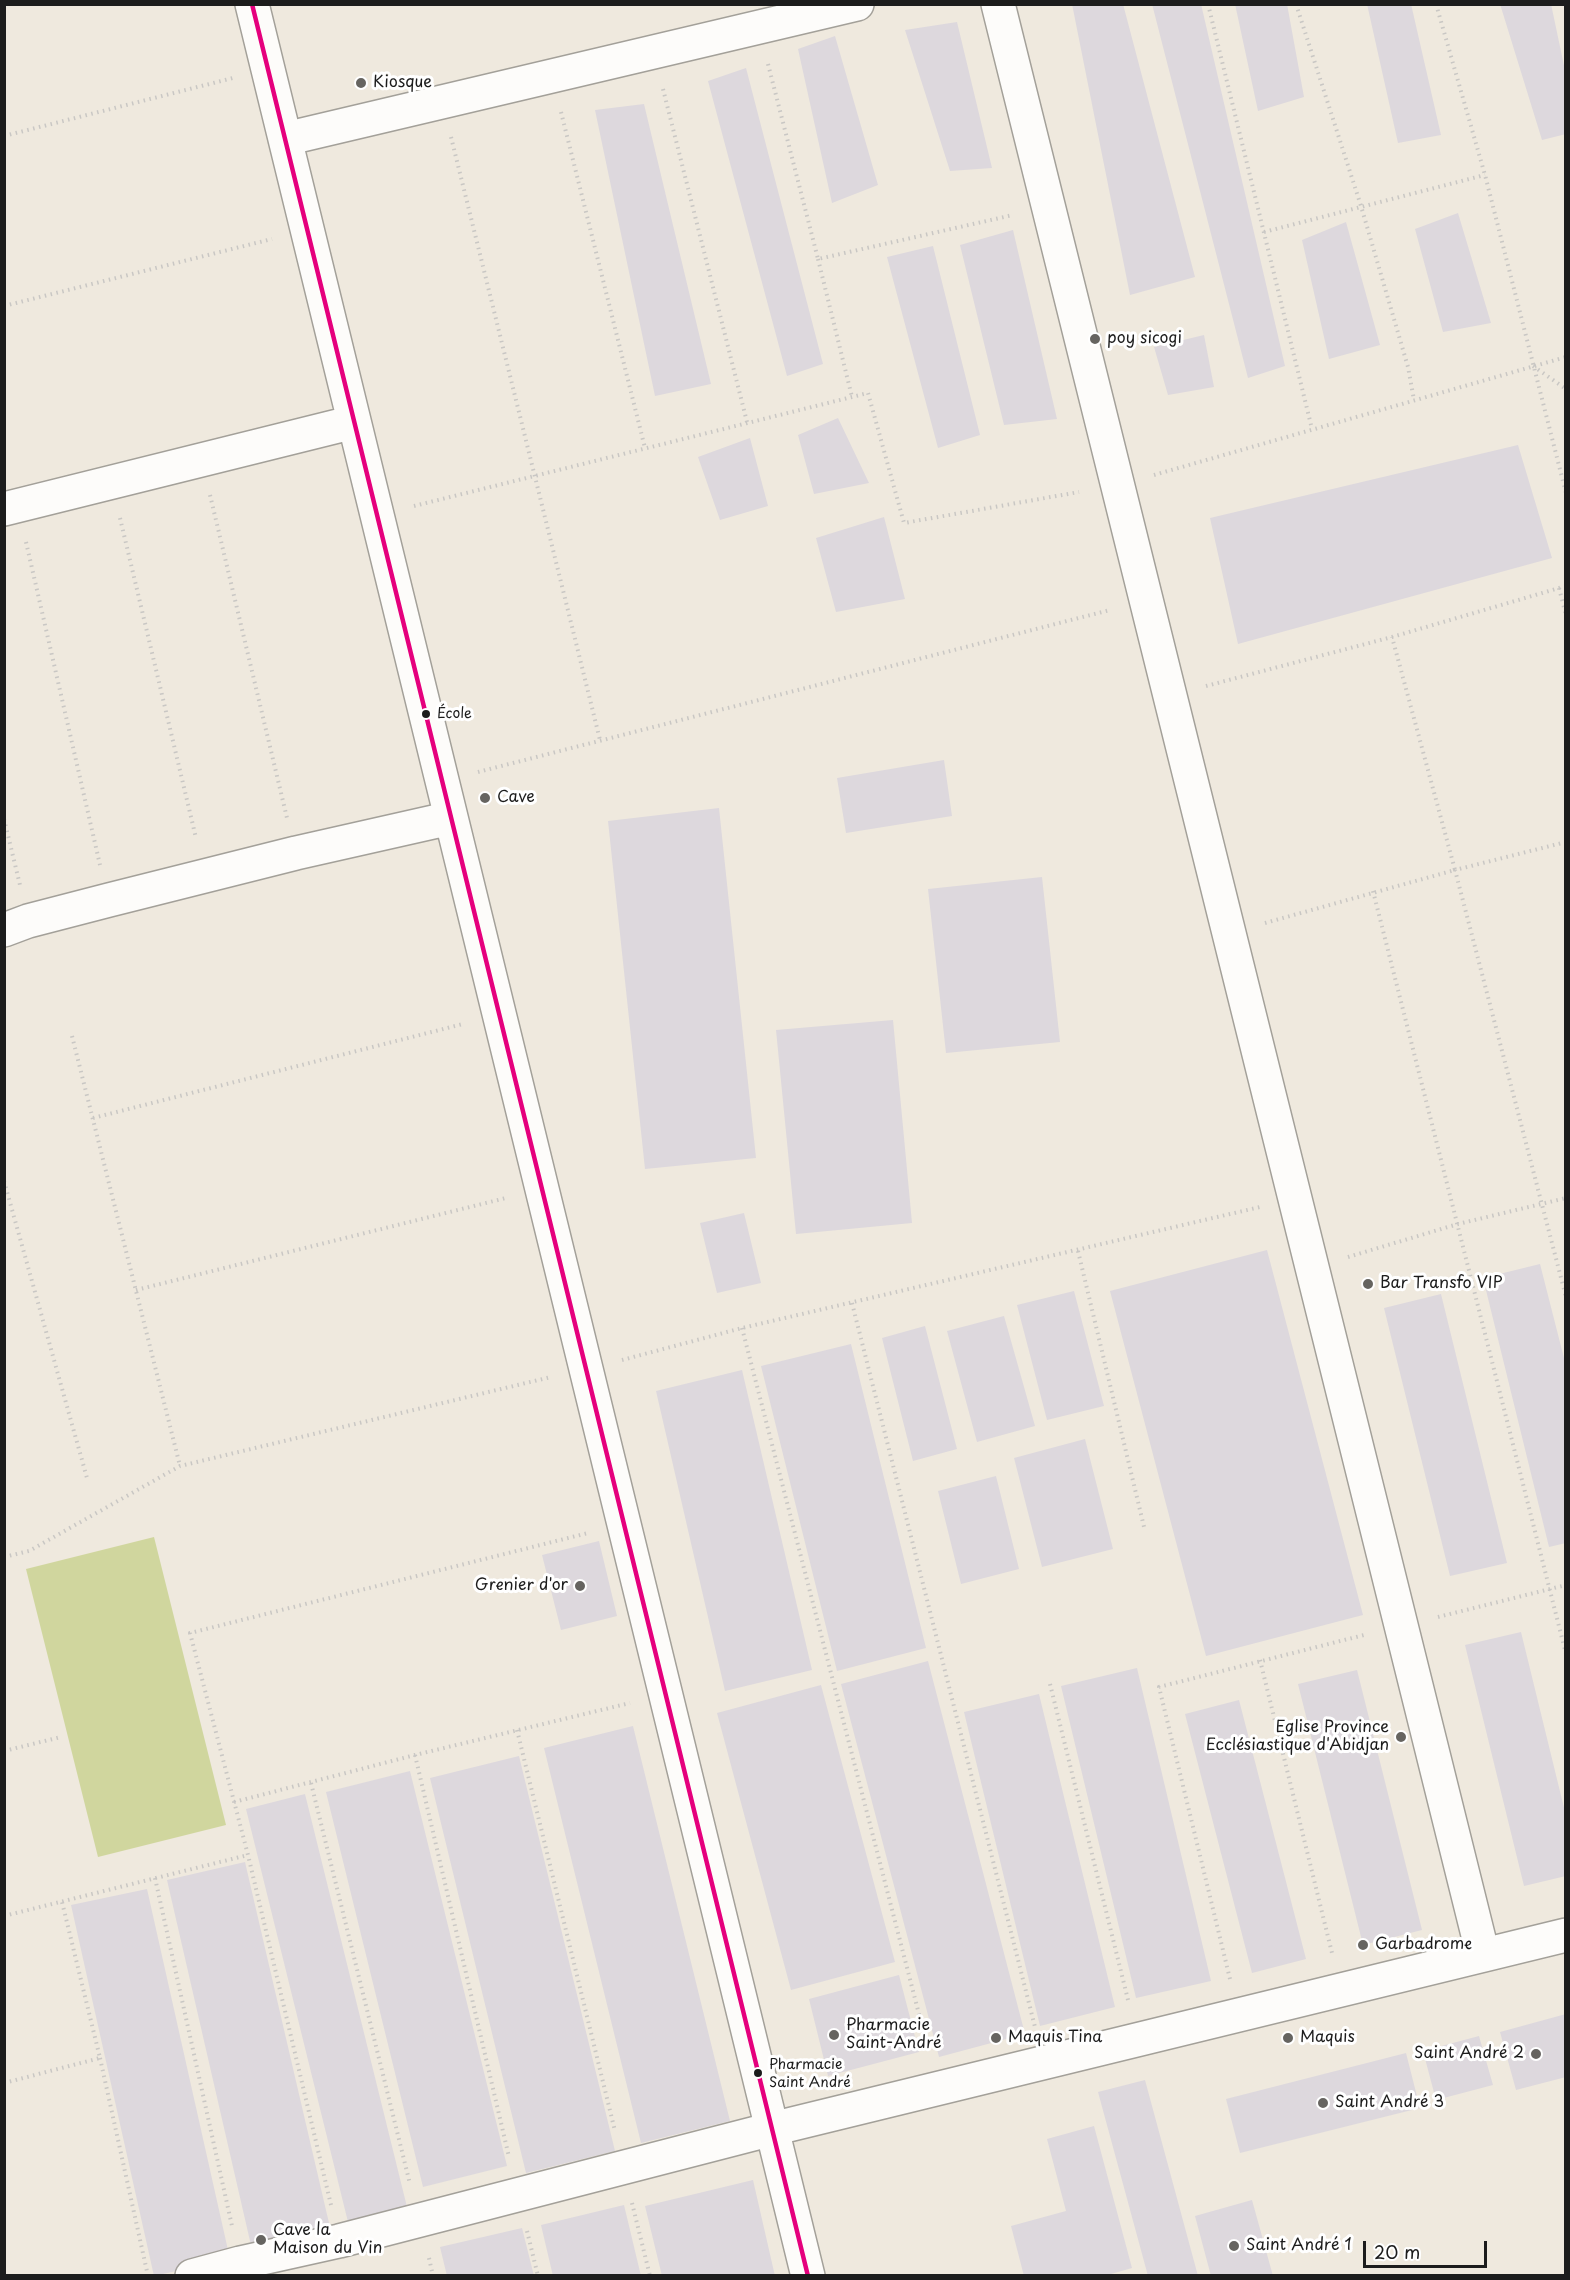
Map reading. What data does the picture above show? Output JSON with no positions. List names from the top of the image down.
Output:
{
  "places": [
    "Kiosque",
    "poy sicogi",
    "École",
    "Cave",
    "Bar Transfo VIP",
    "Grenier d'or",
    "Eglise Province Ecclésiastique d'Abidjan",
    "Garbadrome",
    "Pharmacie Saint-André",
    "Maquis Tina",
    "Maquis",
    "Saint André 2",
    "Pharmacie Saint André",
    "Saint André 3",
    "Cave la Maison du Vin",
    "Saint André 1"
  ],
  "scale_bar": "20 m"
}
